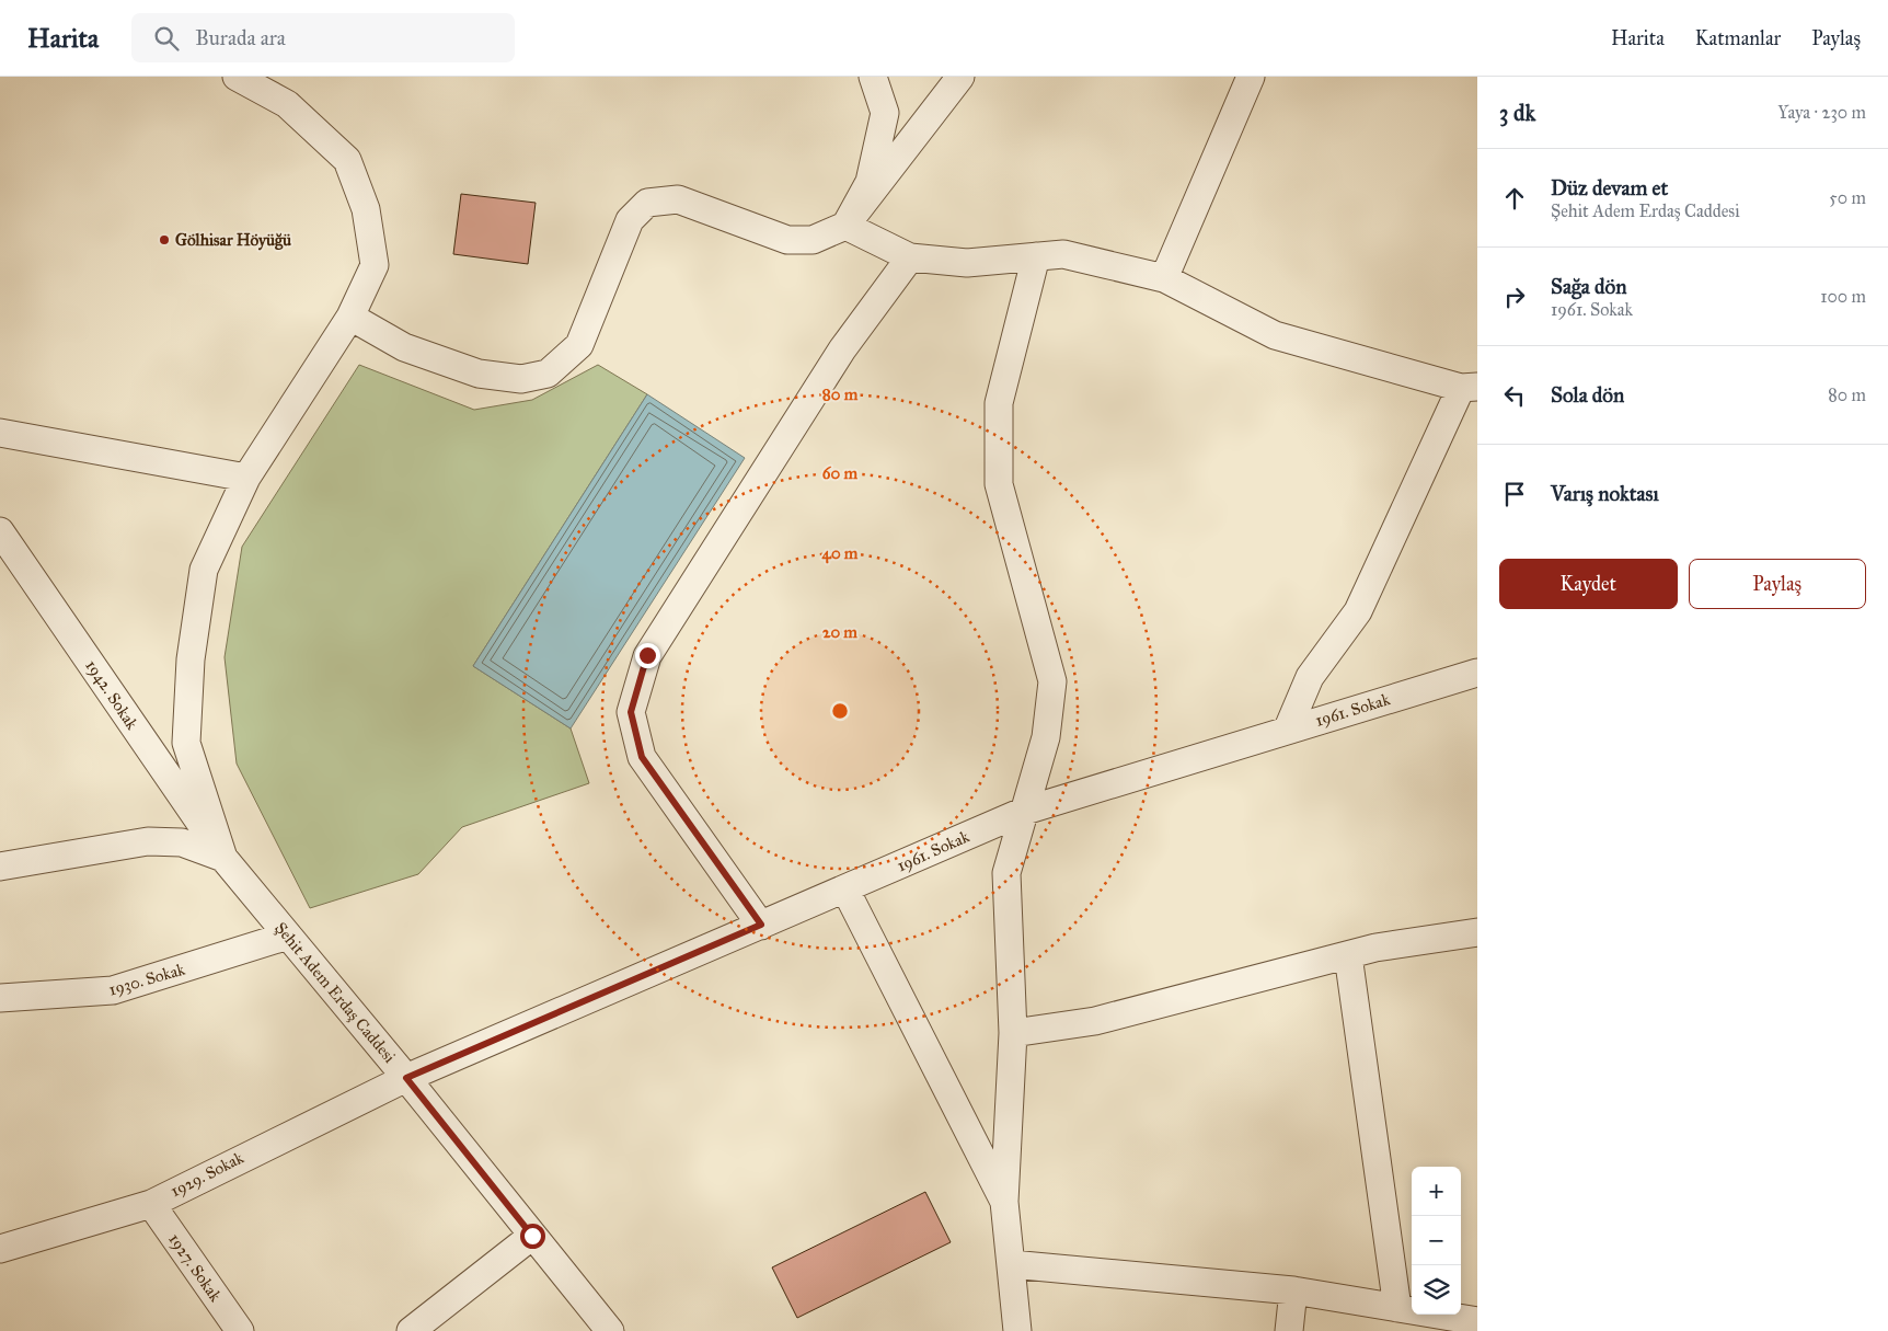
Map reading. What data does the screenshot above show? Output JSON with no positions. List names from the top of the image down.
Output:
{
  "streets": {
    "street": [
      "1942. Sokak",
      "1961. Sokak",
      "1930. Sokak",
      "Şehit Adem Erdaş Caddesi",
      "1929. Sokak",
      "1927. Sokak"
    ]
  },
  "crossings": [
    ["1942. Sokak", "Şehit Adem Erdaş Caddesi"],
    ["1961. Sokak", "Şehit Adem Erdaş Caddesi"],
    ["1961. Sokak", "1929. Sokak"],
    ["1930. Sokak", "Şehit Adem Erdaş Caddesi"],
    ["Şehit Adem Erdaş Caddesi", "1929. Sokak"],
    ["1929. Sokak", "1927. Sokak"]
  ],
  "places": ["Gölhisar Höyüğü"],
  "page": {
    "header": "Harita",
    "search": "Burada ara",
    "nav": ["Harita", "Katmanlar", "Paylaş"],
    "heading": ["3 dk", "Yaya · 230 m"],
    "list": [
      ["Düz devam et", "Şehit Adem Erdaş Caddesi", "50 m"],
      ["Sağa dön", "1961. Sokak", "100 m"],
      ["Sola dön", "80 m"],
      "Varış noktası"
    ],
    "buttons": ["Kaydet", "Paylaş"],
    "map_buttons": ["+", "−"]
  },
  "rings": [
    "80 m",
    "60 m",
    "40 m",
    "20 m"
  ]
}
